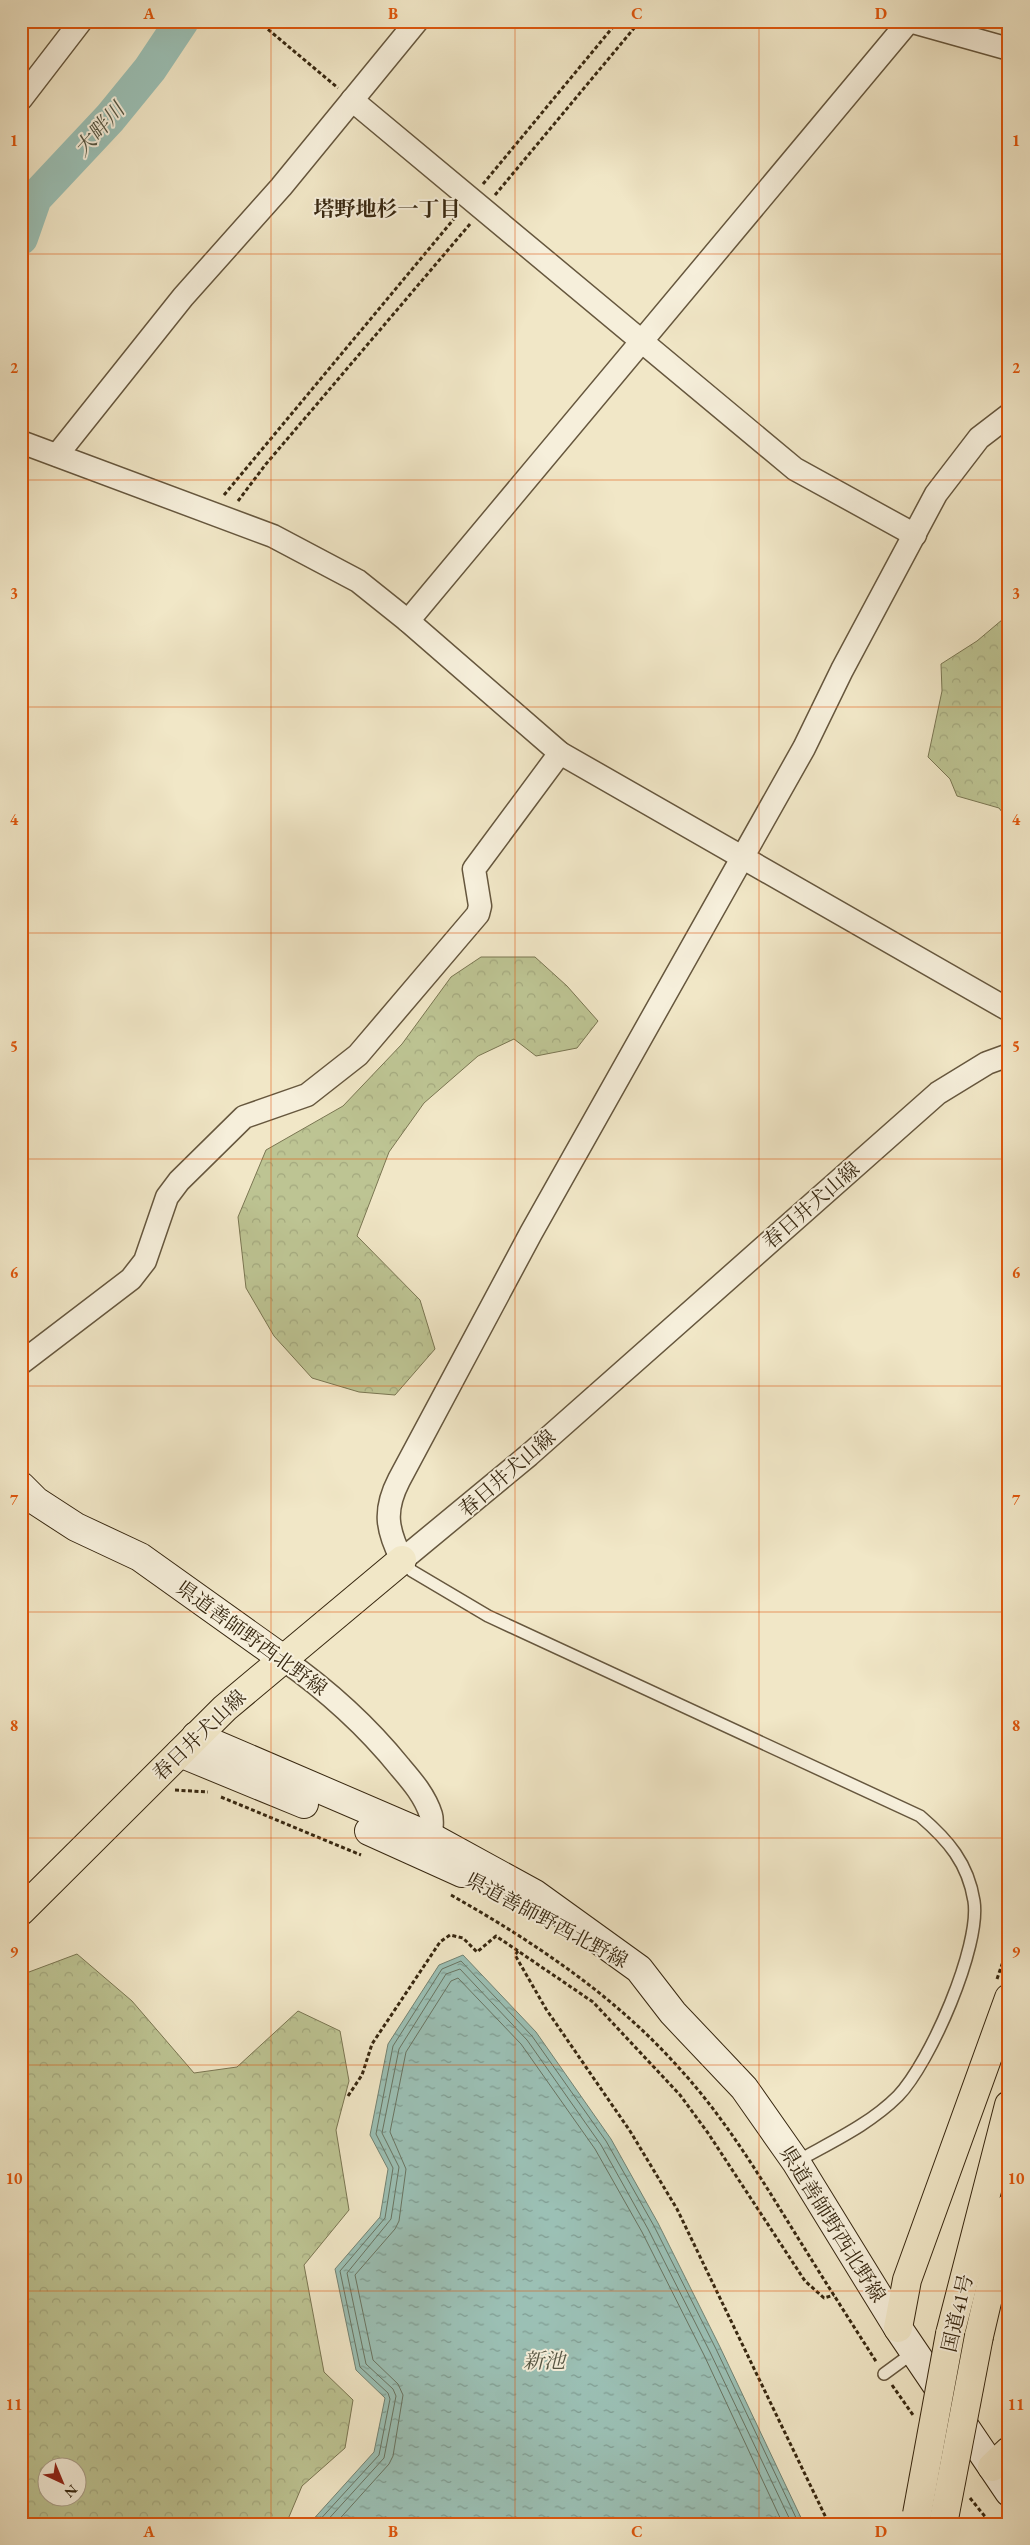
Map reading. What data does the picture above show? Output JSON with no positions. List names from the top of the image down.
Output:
{
  "streets": {
    "main road": ["春日井犬山線", "県道善師野西北野線", "国道41号"]
  },
  "crossings": [
    ["春日井犬山線", "県道善師野西北野線"]
  ],
  "districts": ["塔野地杉一丁目"],
  "water": ["大畔川", "新池"],
  "north": "bottom right",
  "grid": {
    "columns": [
      "A",
      "B",
      "C",
      "D"
    ],
    "rows": [
      "1",
      "2",
      "3",
      "4",
      "5",
      "6",
      "7",
      "8",
      "9",
      "10",
      "11"
    ]
  }
}
